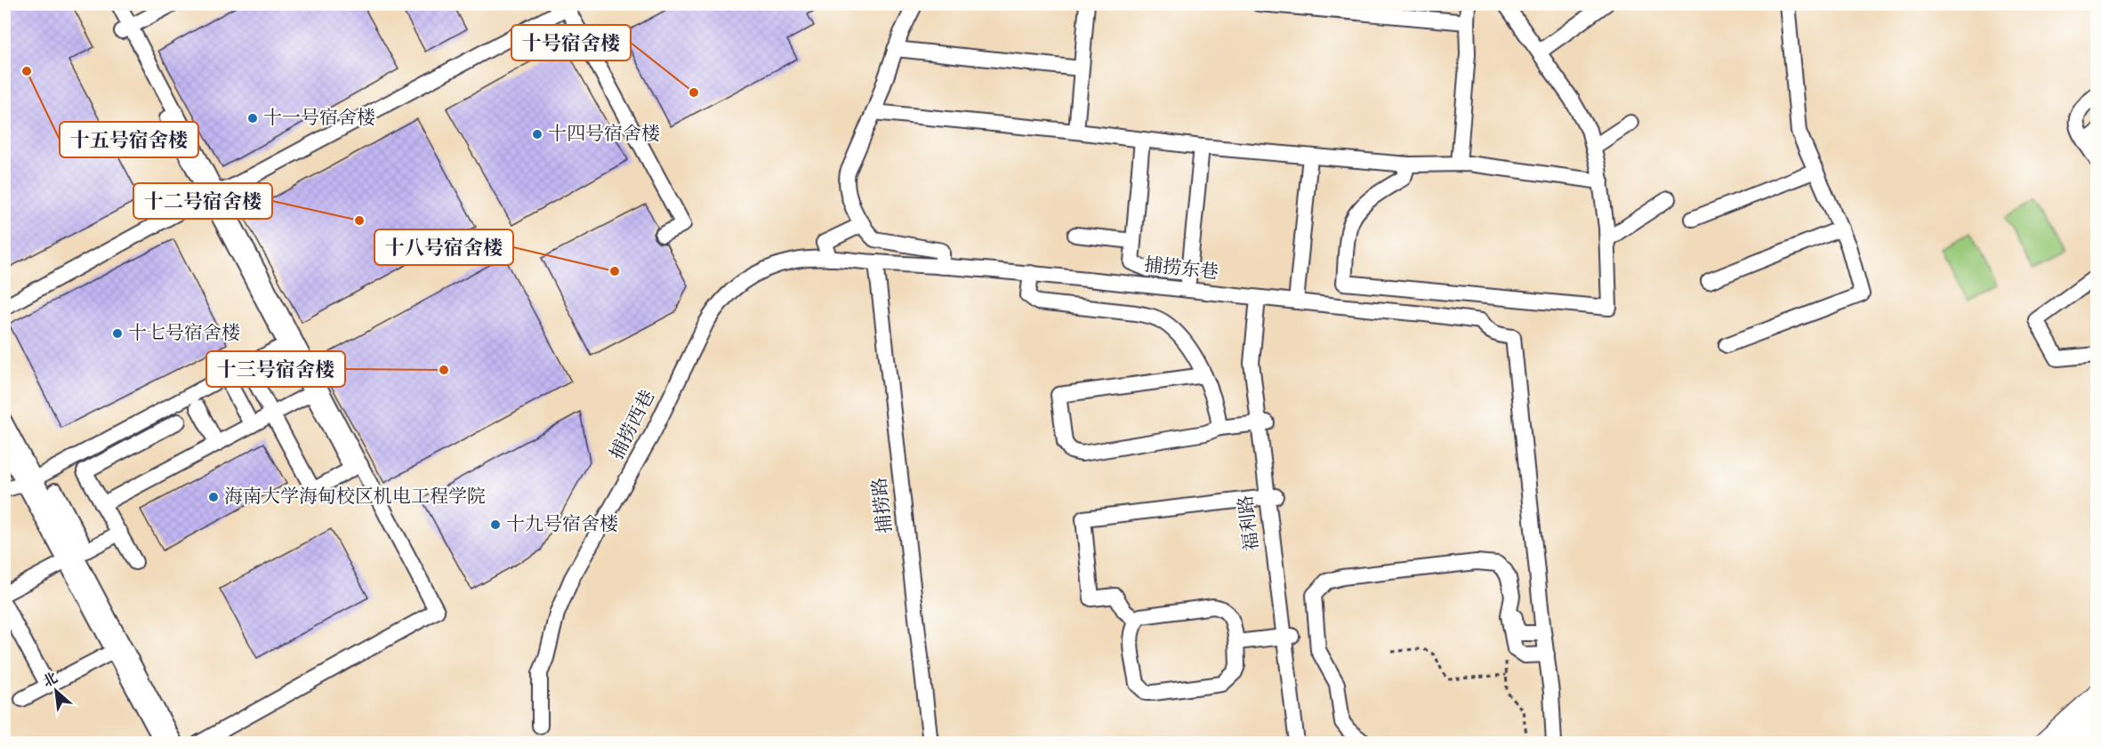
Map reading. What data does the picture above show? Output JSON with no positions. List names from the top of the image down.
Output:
{
  "streets": {
    "street": [
      "捕捞东巷",
      "捕捞西巷",
      "捕捞路",
      "福利路"
    ]
  },
  "crossings": [
    ["捕捞东巷", "捕捞西巷"],
    ["捕捞东巷", "捕捞路"],
    ["捕捞东巷", "福利路"],
    ["捕捞西巷", "捕捞路"]
  ],
  "places": [
    "十五号宿舍楼",
    "十号宿舍楼",
    "十一号宿舍楼",
    "十四号宿舍楼",
    "十二号宿舍楼",
    "十八号宿舍楼",
    "十七号宿舍楼",
    "十三号宿舍楼",
    "海南大学海甸校区机电工程学院",
    "十九号宿舍楼"
  ],
  "north": "top left"
}
